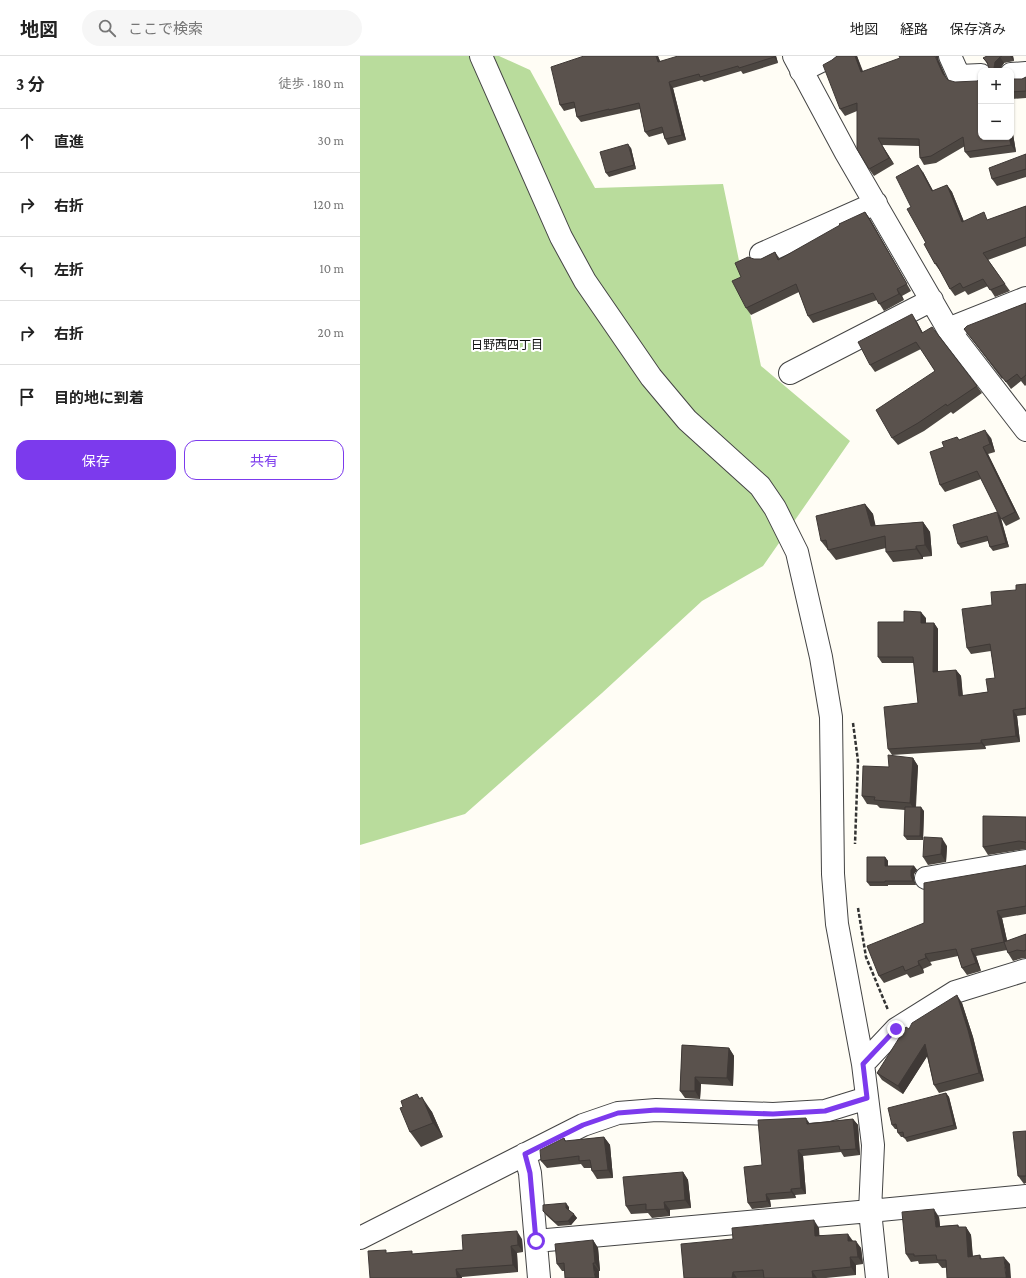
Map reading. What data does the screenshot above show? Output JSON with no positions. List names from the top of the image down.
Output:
{
  "districts": ["日野西四丁目"],
  "page": {
    "header": "地図",
    "search": "ここで検索",
    "nav": ["地図", "経路", "保存済み"],
    "heading": ["3 分", "徒歩 · 180 m"],
    "map_buttons": ["+", "−"],
    "list": [
      ["直進", "30 m"],
      ["右折", "120 m"],
      ["左折", "10 m"],
      ["右折", "20 m"],
      "目的地に到着"
    ],
    "buttons": ["保存", "共有"]
  }
}
